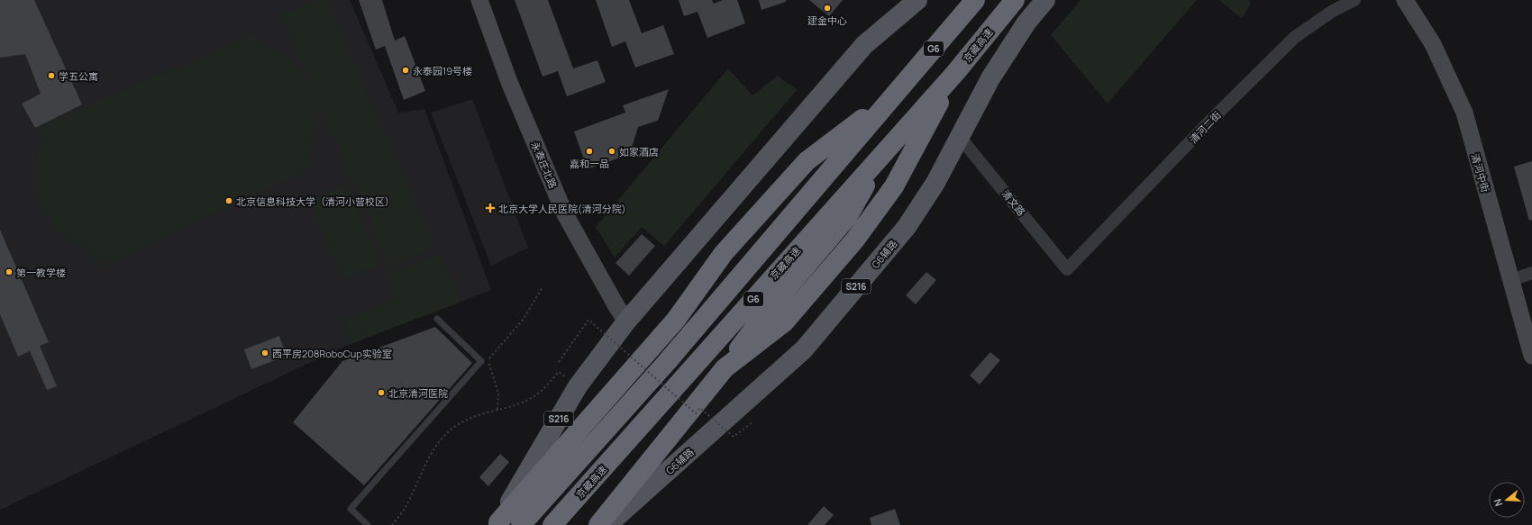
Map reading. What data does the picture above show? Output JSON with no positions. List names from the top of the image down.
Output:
{
  "streets": {
    "highway": ["京藏高速", "G6"],
    "main road": ["G6辅路", "S216"],
    "street": [
      "清河二街",
      "永泰庄北路",
      "清河中街",
      "清文路"
    ]
  },
  "crossings": [
    ["清河二街", "清文路"],
    ["永泰庄北路", "S216"],
    ["清文路", "G6辅路"]
  ],
  "places": {
    "other": [
      "建金中心",
      "永泰园19号楼",
      "学五公寓",
      "嘉和一品",
      "如家酒店",
      "北京信息科技大学（清河小营校区）",
      "第一教学楼",
      "西平房208RoboCup实验室",
      "北京清河医院"
    ],
    "health": ["北京大学人民医院(清河分院)"]
  },
  "north": "left"
}
